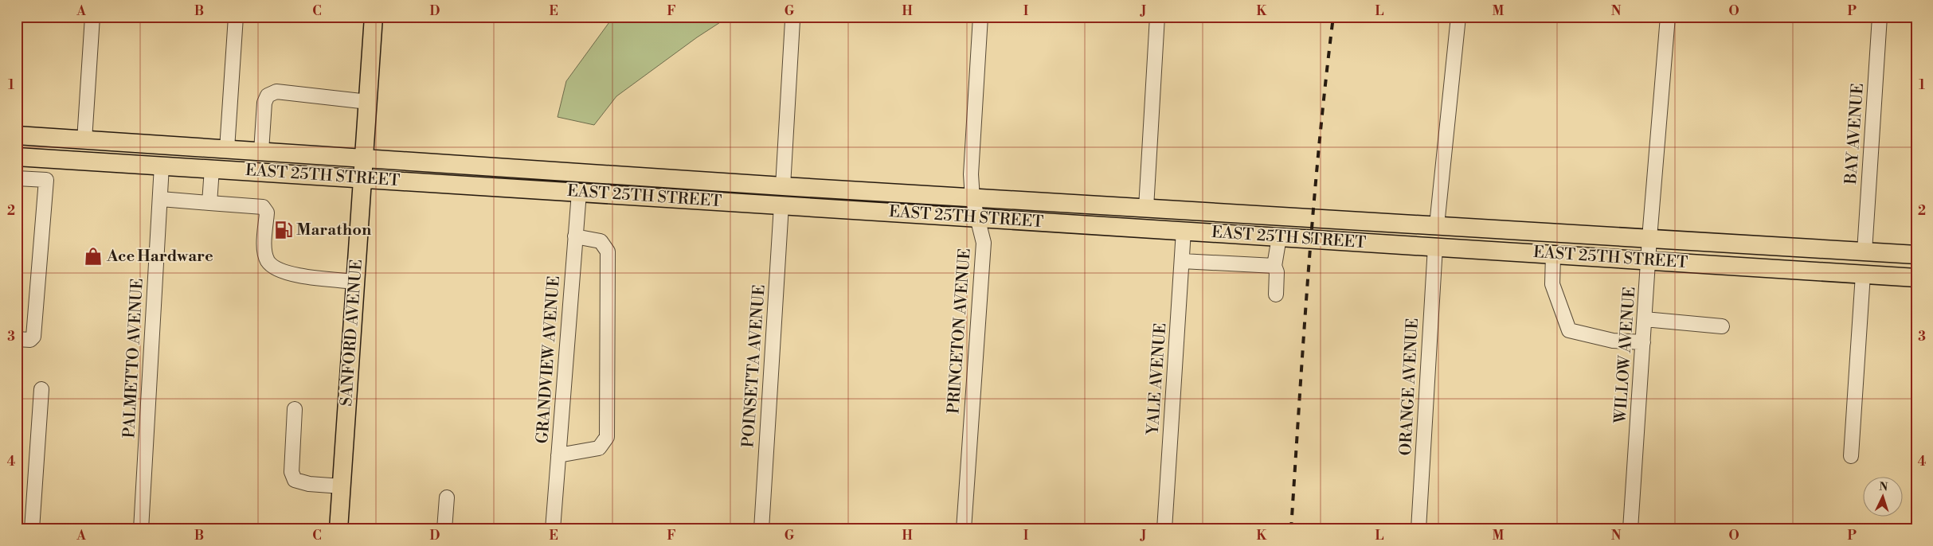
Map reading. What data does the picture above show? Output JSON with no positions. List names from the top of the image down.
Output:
{
  "streets": {
    "main road": ["EAST 25TH STREET", "SANFORD AVENUE"],
    "street": [
      "BAY AVENUE",
      "PRINCETON AVENUE",
      "WILLOW AVENUE",
      "PALMETTO AVENUE",
      "GRANDVIEW AVENUE",
      "POINSETTA AVENUE",
      "YALE AVENUE",
      "ORANGE AVENUE"
    ]
  },
  "crossings": [
    ["BAY AVENUE", "EAST 25TH STREET"],
    ["EAST 25TH STREET", "PRINCETON AVENUE"],
    ["EAST 25TH STREET", "SANFORD AVENUE"],
    ["EAST 25TH STREET", "WILLOW AVENUE"],
    ["EAST 25TH STREET", "PALMETTO AVENUE"],
    ["EAST 25TH STREET", "GRANDVIEW AVENUE"],
    ["EAST 25TH STREET", "POINSETTA AVENUE"],
    ["EAST 25TH STREET", "YALE AVENUE"],
    ["EAST 25TH STREET", "ORANGE AVENUE"]
  ],
  "places": {
    "fuel station": ["Marathon"],
    "shop": ["Ace Hardware"]
  },
  "north": "top",
  "grid": {
    "columns": [
      "A",
      "B",
      "C",
      "D",
      "E",
      "F",
      "G",
      "H",
      "I",
      "J",
      "K",
      "L",
      "M",
      "N",
      "O",
      "P"
    ],
    "rows": [
      "1",
      "2",
      "3",
      "4"
    ]
  }
}
